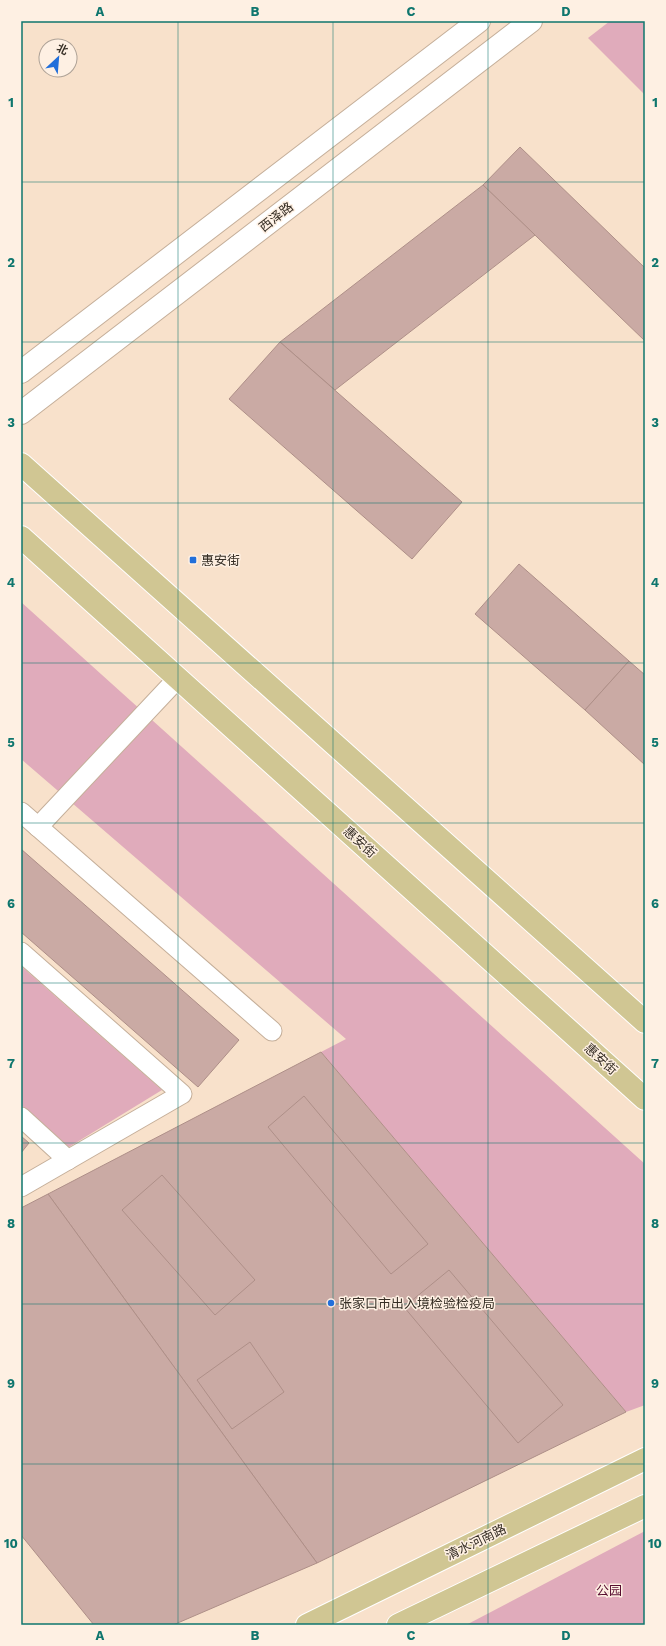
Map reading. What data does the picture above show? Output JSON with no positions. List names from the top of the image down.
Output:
{
  "streets": {
    "main road": ["西泽路", "惠安街", "清水河南路"]
  },
  "parks": ["公园"],
  "places": {
    "transit": ["惠安街"],
    "other": ["张家口市出入境检验检疫局"]
  },
  "north": "top right",
  "grid": {
    "columns": [
      "A",
      "B",
      "C",
      "D"
    ],
    "rows": [
      "1",
      "2",
      "3",
      "4",
      "5",
      "6",
      "7",
      "8",
      "9",
      "10"
    ]
  }
}
